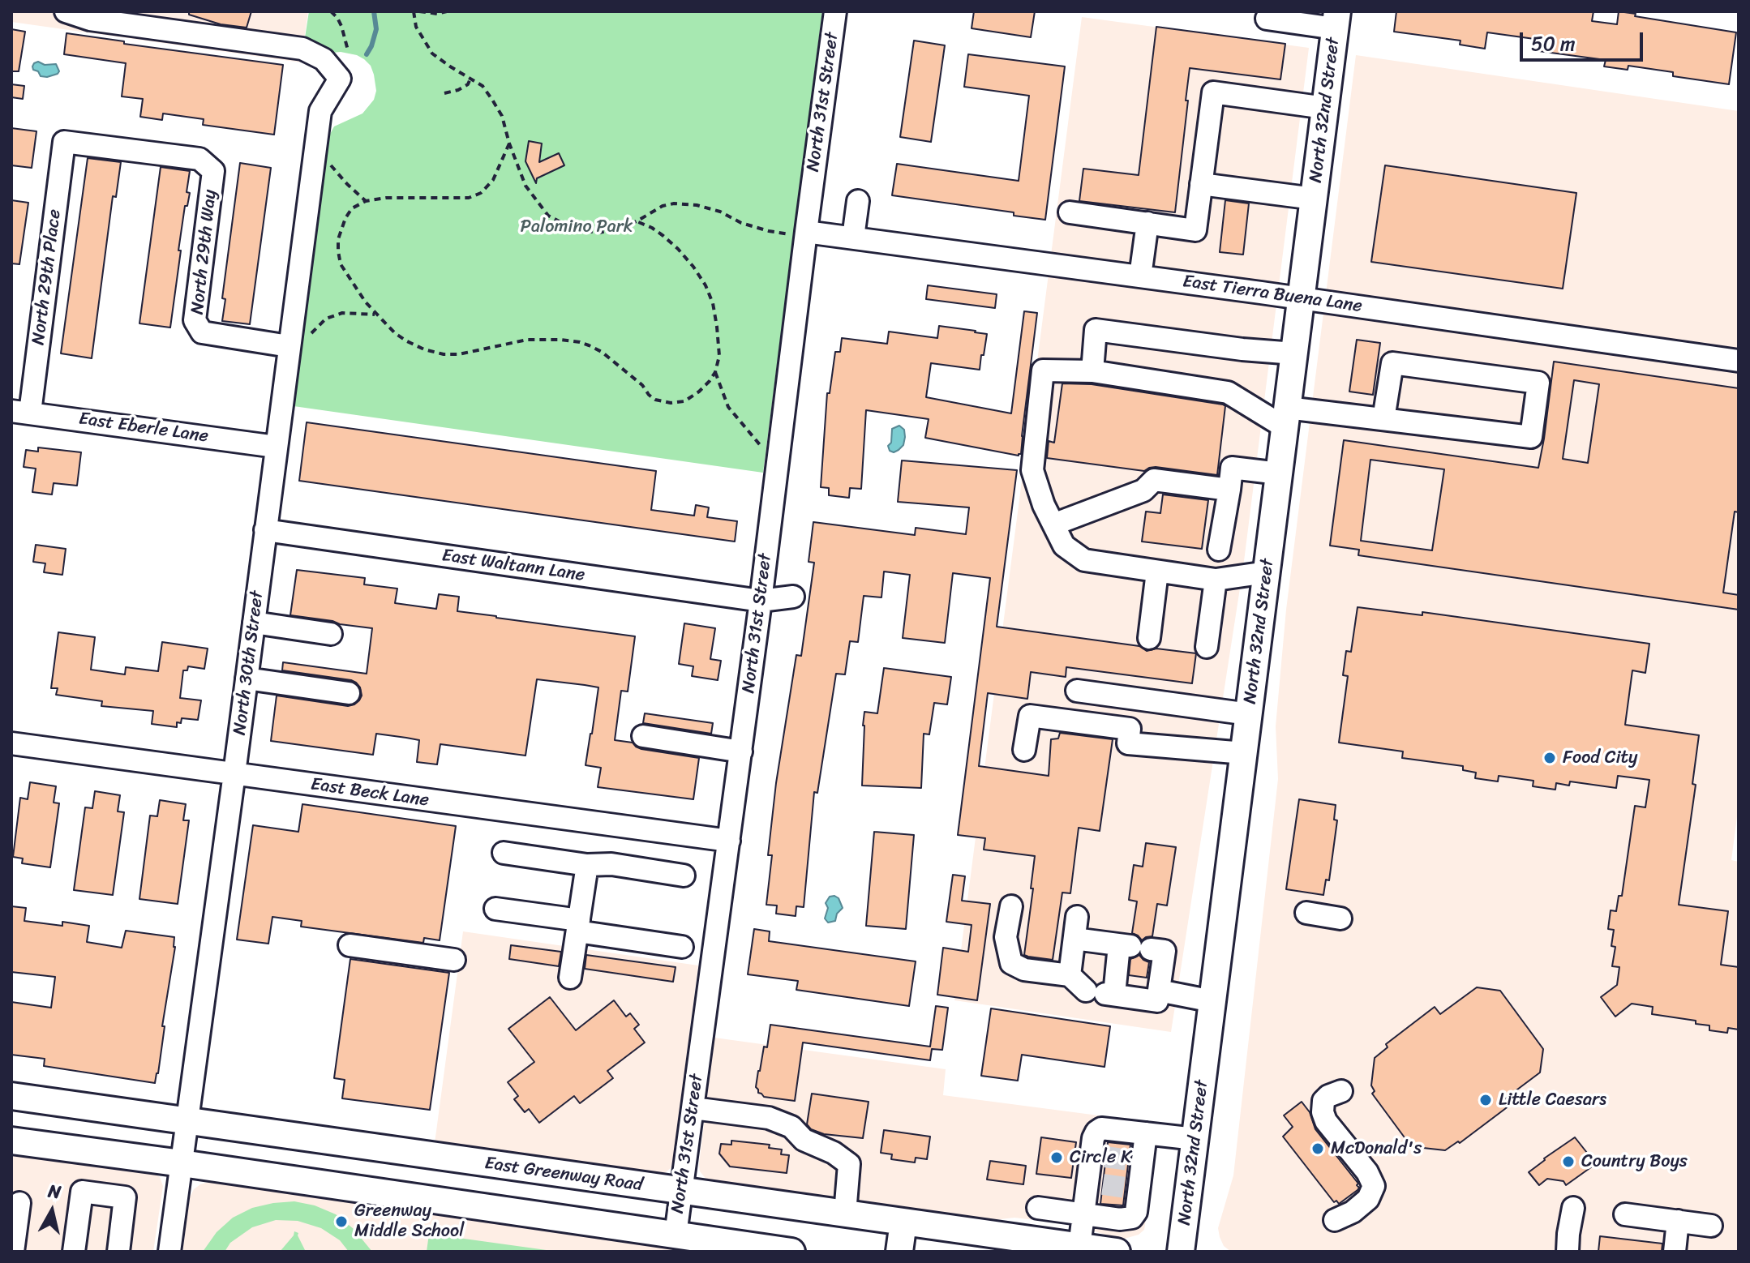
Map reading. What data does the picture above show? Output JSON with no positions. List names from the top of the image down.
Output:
{
  "streets": {
    "main road": ["North 32nd Street", "East Greenway Road"],
    "street": [
      "North 31st Street",
      "North 29th Way",
      "North 29th Place",
      "East Tierra Buena Lane",
      "East Eberle Lane",
      "East Waltann Lane",
      "North 30th Street",
      "East Beck Lane"
    ]
  },
  "crossings": [
    ["North 31st Street", "East Tierra Buena Lane"],
    ["North 31st Street", "East Waltann Lane"],
    ["North 31st Street", "East Beck Lane"],
    ["North 31st Street", "East Greenway Road"],
    ["North 32nd Street", "East Tierra Buena Lane"],
    ["North 29th Way", "North 29th Place"],
    ["North 29th Way", "North 30th Street"],
    ["North 29th Place", "East Eberle Lane"],
    ["East Eberle Lane", "North 30th Street"],
    ["East Waltann Lane", "North 30th Street"],
    ["North 30th Street", "East Beck Lane"],
    ["North 30th Street", "East Greenway Road"]
  ],
  "parks": ["Palomino Park"],
  "places": [
    "Food City",
    "Little Caesars",
    "McDonald's",
    "Circle K",
    "Country Boys",
    "Greenway Middle School"
  ],
  "scale_bar": "50 m",
  "north": "top"
}
